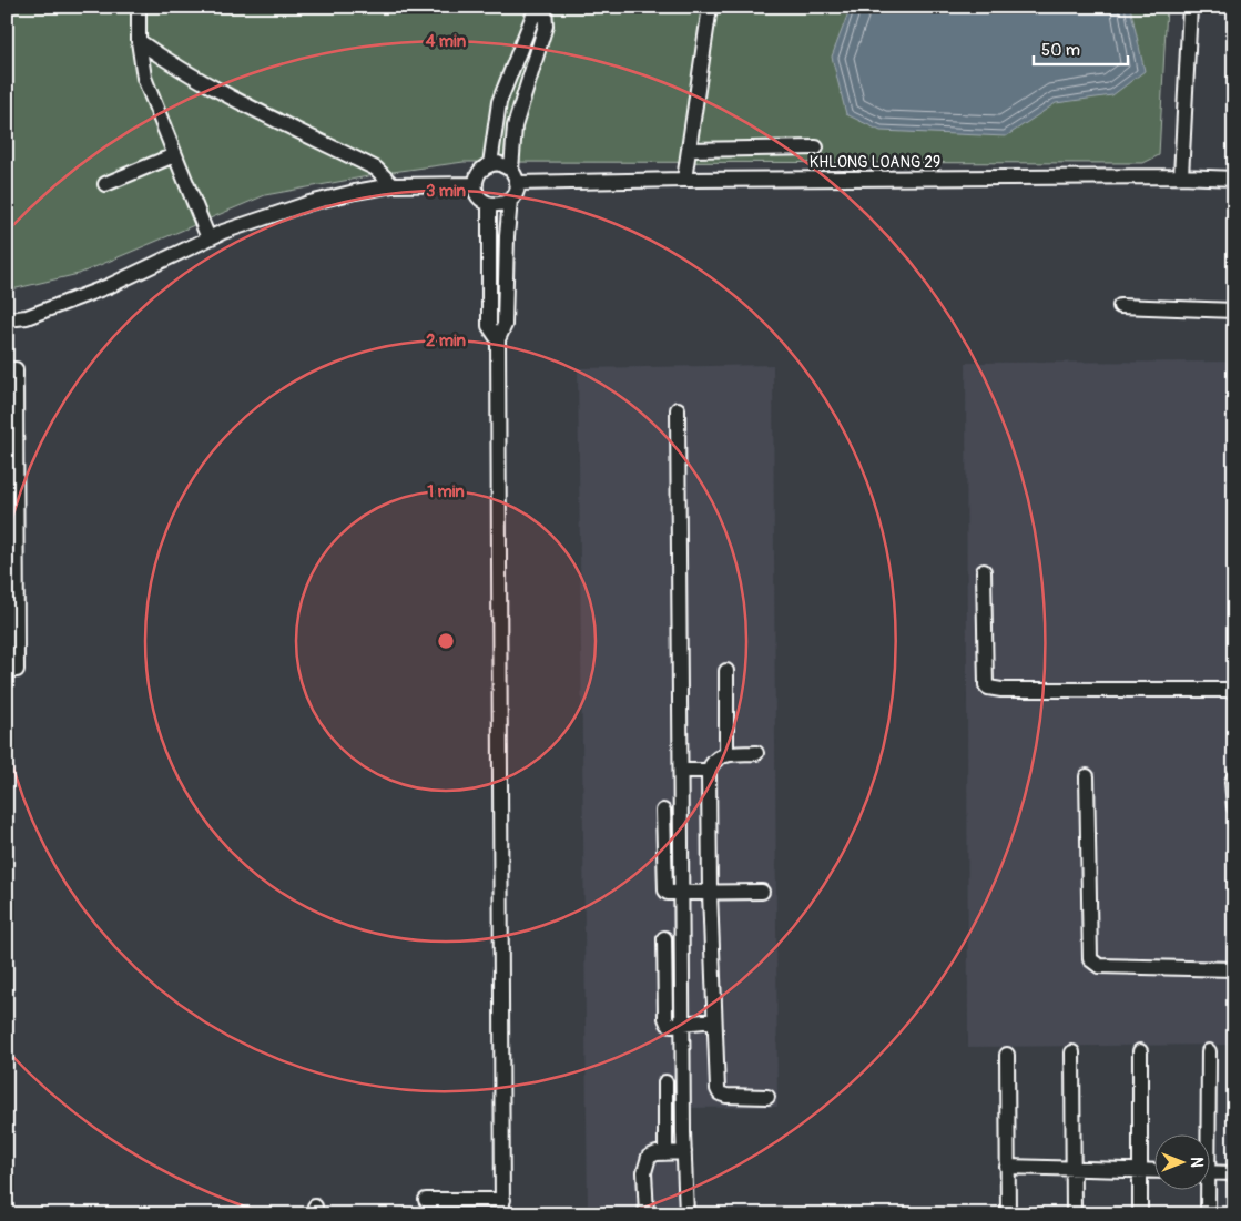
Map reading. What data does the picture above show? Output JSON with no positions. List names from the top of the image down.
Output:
{
  "streets": {
    "street": ["KHLONG LOANG 29"]
  },
  "scale_bar": "50 m",
  "north": "right",
  "rings": [
    "4 min",
    "3 min",
    "2 min",
    "1 min"
  ]
}
